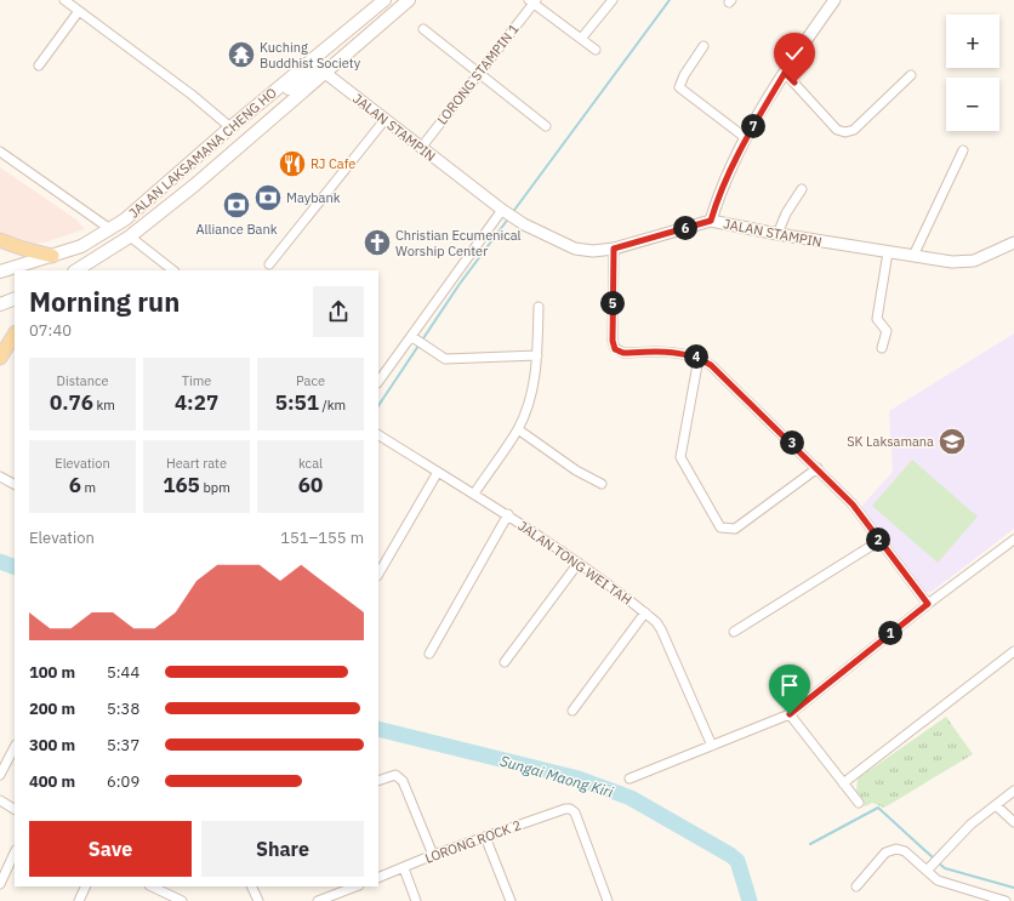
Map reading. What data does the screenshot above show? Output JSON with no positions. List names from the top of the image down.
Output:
{
  "streets": {
    "main road": ["JALAN LAKSAMANA CHENG HO"],
    "street": [
      "LORONG STAMPIN 1",
      "JALAN STAMPIN",
      "JALAN TONG WEI TAH",
      "LORONG ROCK 2"
    ]
  },
  "crossings": [
    ["LORONG STAMPIN 1", "JALAN STAMPIN"],
    ["JALAN STAMPIN", "JALAN LAKSAMANA CHENG HO"]
  ],
  "water": ["Sungai Maong Kiri"],
  "places": {
    "temple": ["Kuching Buddhist Society"],
    "restaurant": ["RJ Cafe"],
    "bank": ["Maybank", "Alliance Bank"],
    "church": ["Christian Ecumenical Worship Center"],
    "school or university": ["SK Laksamana"]
  },
  "page": {
    "map_buttons": ["+", "−"],
    "pins": [
      "7",
      "6",
      "5",
      "4",
      "3",
      "2",
      "1"
    ],
    "heading": ["Morning run", "07:40"],
    "stats": [
      ["Distance", "0.76 km"],
      ["Time", "4:27"],
      ["Pace", "5:51 /km"],
      ["Elevation", "6 m"],
      ["Heart rate", "165 bpm"],
      ["kcal", "60"]
    ],
    "chart": ["Elevation", "151–155 m"],
    "list": [
      {
        "name": "100 m",
        "note": "5:44"
      },
      {
        "name": "200 m",
        "note": "5:38"
      },
      {
        "name": "300 m",
        "note": "5:37"
      },
      {
        "name": "400 m",
        "note": "6:09"
      }
    ],
    "buttons": ["Save", "Share"]
  }
}
